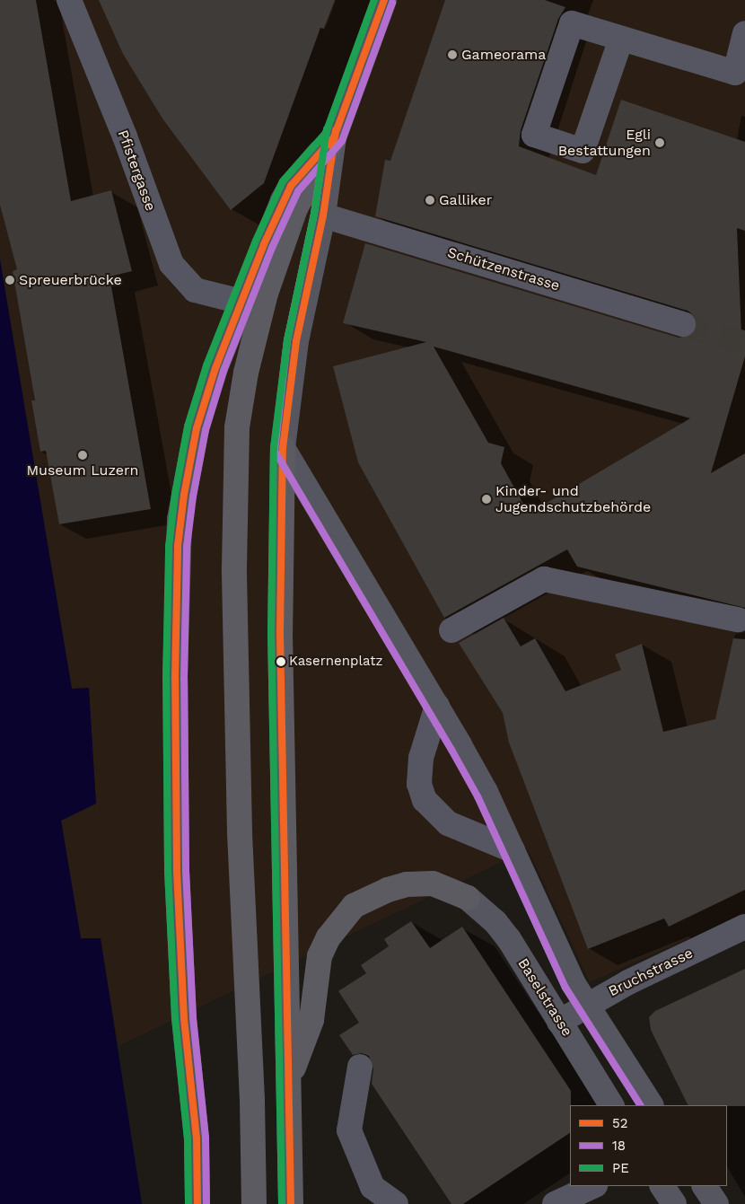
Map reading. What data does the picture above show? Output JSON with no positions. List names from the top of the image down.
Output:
{
  "streets": {
    "main road": ["Baselstrasse"],
    "street": ["Pfistergasse", "Schützenstrasse", "Bruchstrasse"]
  },
  "crossings": [
    ["Bruchstrasse", "Baselstrasse"]
  ],
  "places": [
    "Gameorama",
    "Egli Bestattungen",
    "Galliker",
    "Spreuerbrücke",
    "Museum Luzern",
    "Kinder- und Jugendschutzbehörde",
    "Kasernenplatz"
  ],
  "lines": ["transit line 52", "transit line PE", "transit line 18"],
  "legend": ["52", "18", "PE"]
}
